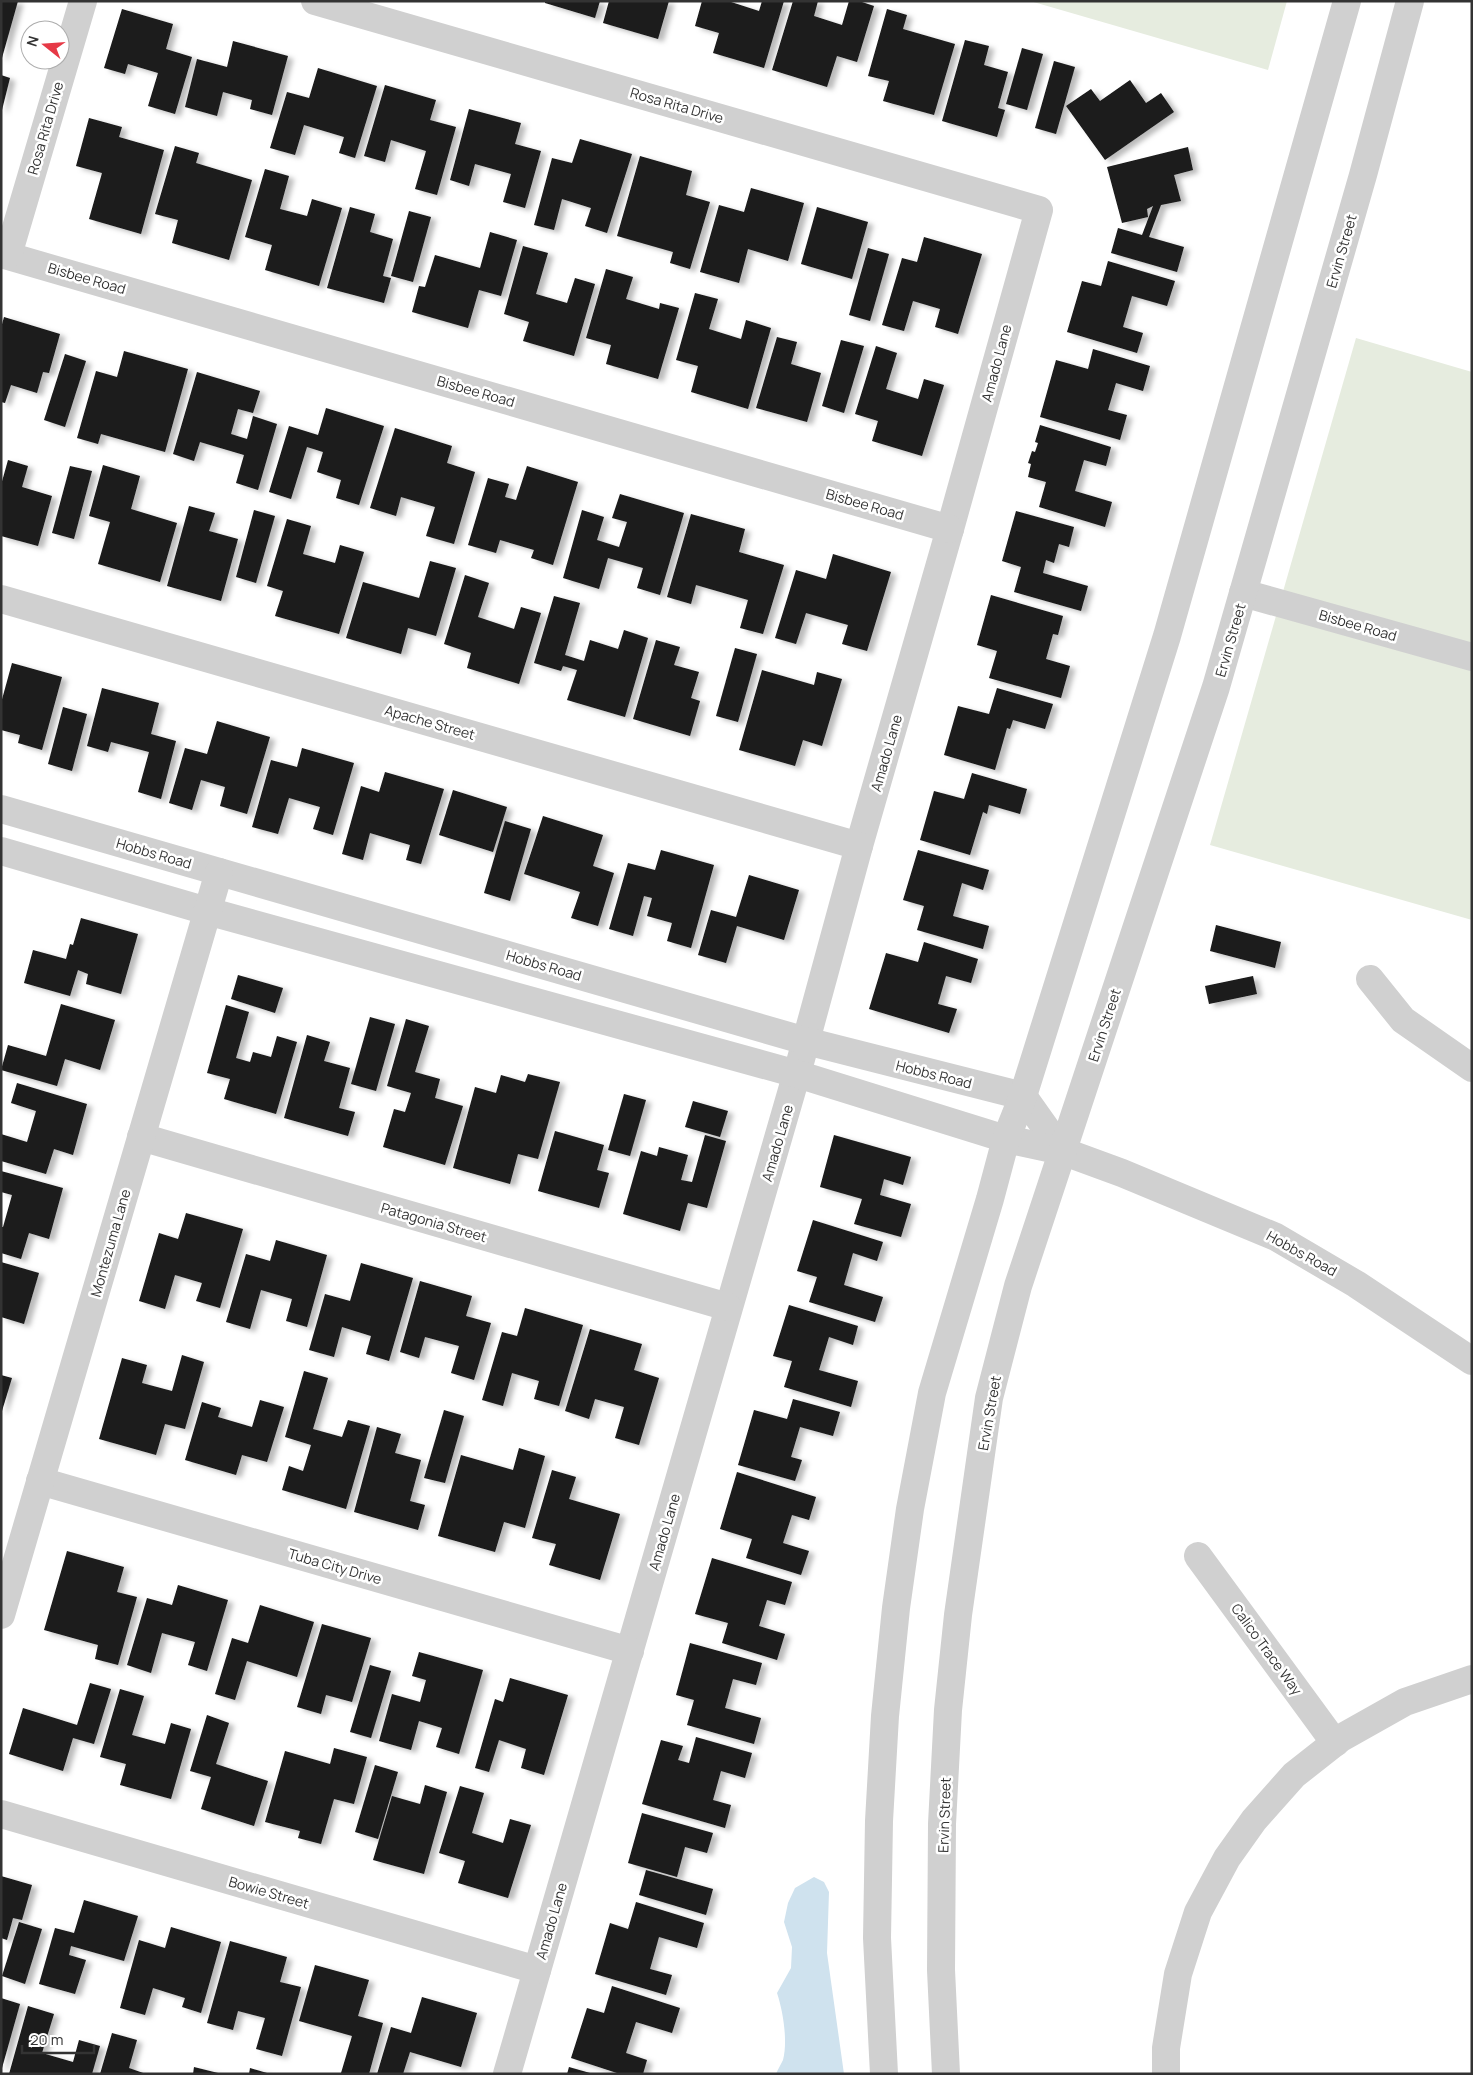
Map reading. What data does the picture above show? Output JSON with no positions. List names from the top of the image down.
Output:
{
  "streets": {
    "street": [
      "Rosa Rita Drive",
      "Ervin Street",
      "Bisbee Road",
      "Amado Lane",
      "Apache Street",
      "Hobbs Road",
      "Patagonia Street",
      "Montezuma Lane",
      "Tuba City Drive",
      "Calico Trace Way",
      "Bowie Street"
    ]
  },
  "crossings": [
    ["Rosa Rita Drive", "Bisbee Road"],
    ["Rosa Rita Drive", "Amado Lane"],
    ["Ervin Street", "Bisbee Road"],
    ["Ervin Street", "Hobbs Road"],
    ["Bisbee Road", "Amado Lane"],
    ["Amado Lane", "Apache Street"],
    ["Amado Lane", "Hobbs Road"],
    ["Amado Lane", "Patagonia Street"],
    ["Amado Lane", "Tuba City Drive"],
    ["Amado Lane", "Bowie Street"],
    ["Hobbs Road", "Montezuma Lane"],
    ["Patagonia Street", "Montezuma Lane"],
    ["Montezuma Lane", "Tuba City Drive"]
  ],
  "scale_bar": "20 m",
  "north": "left"
}
